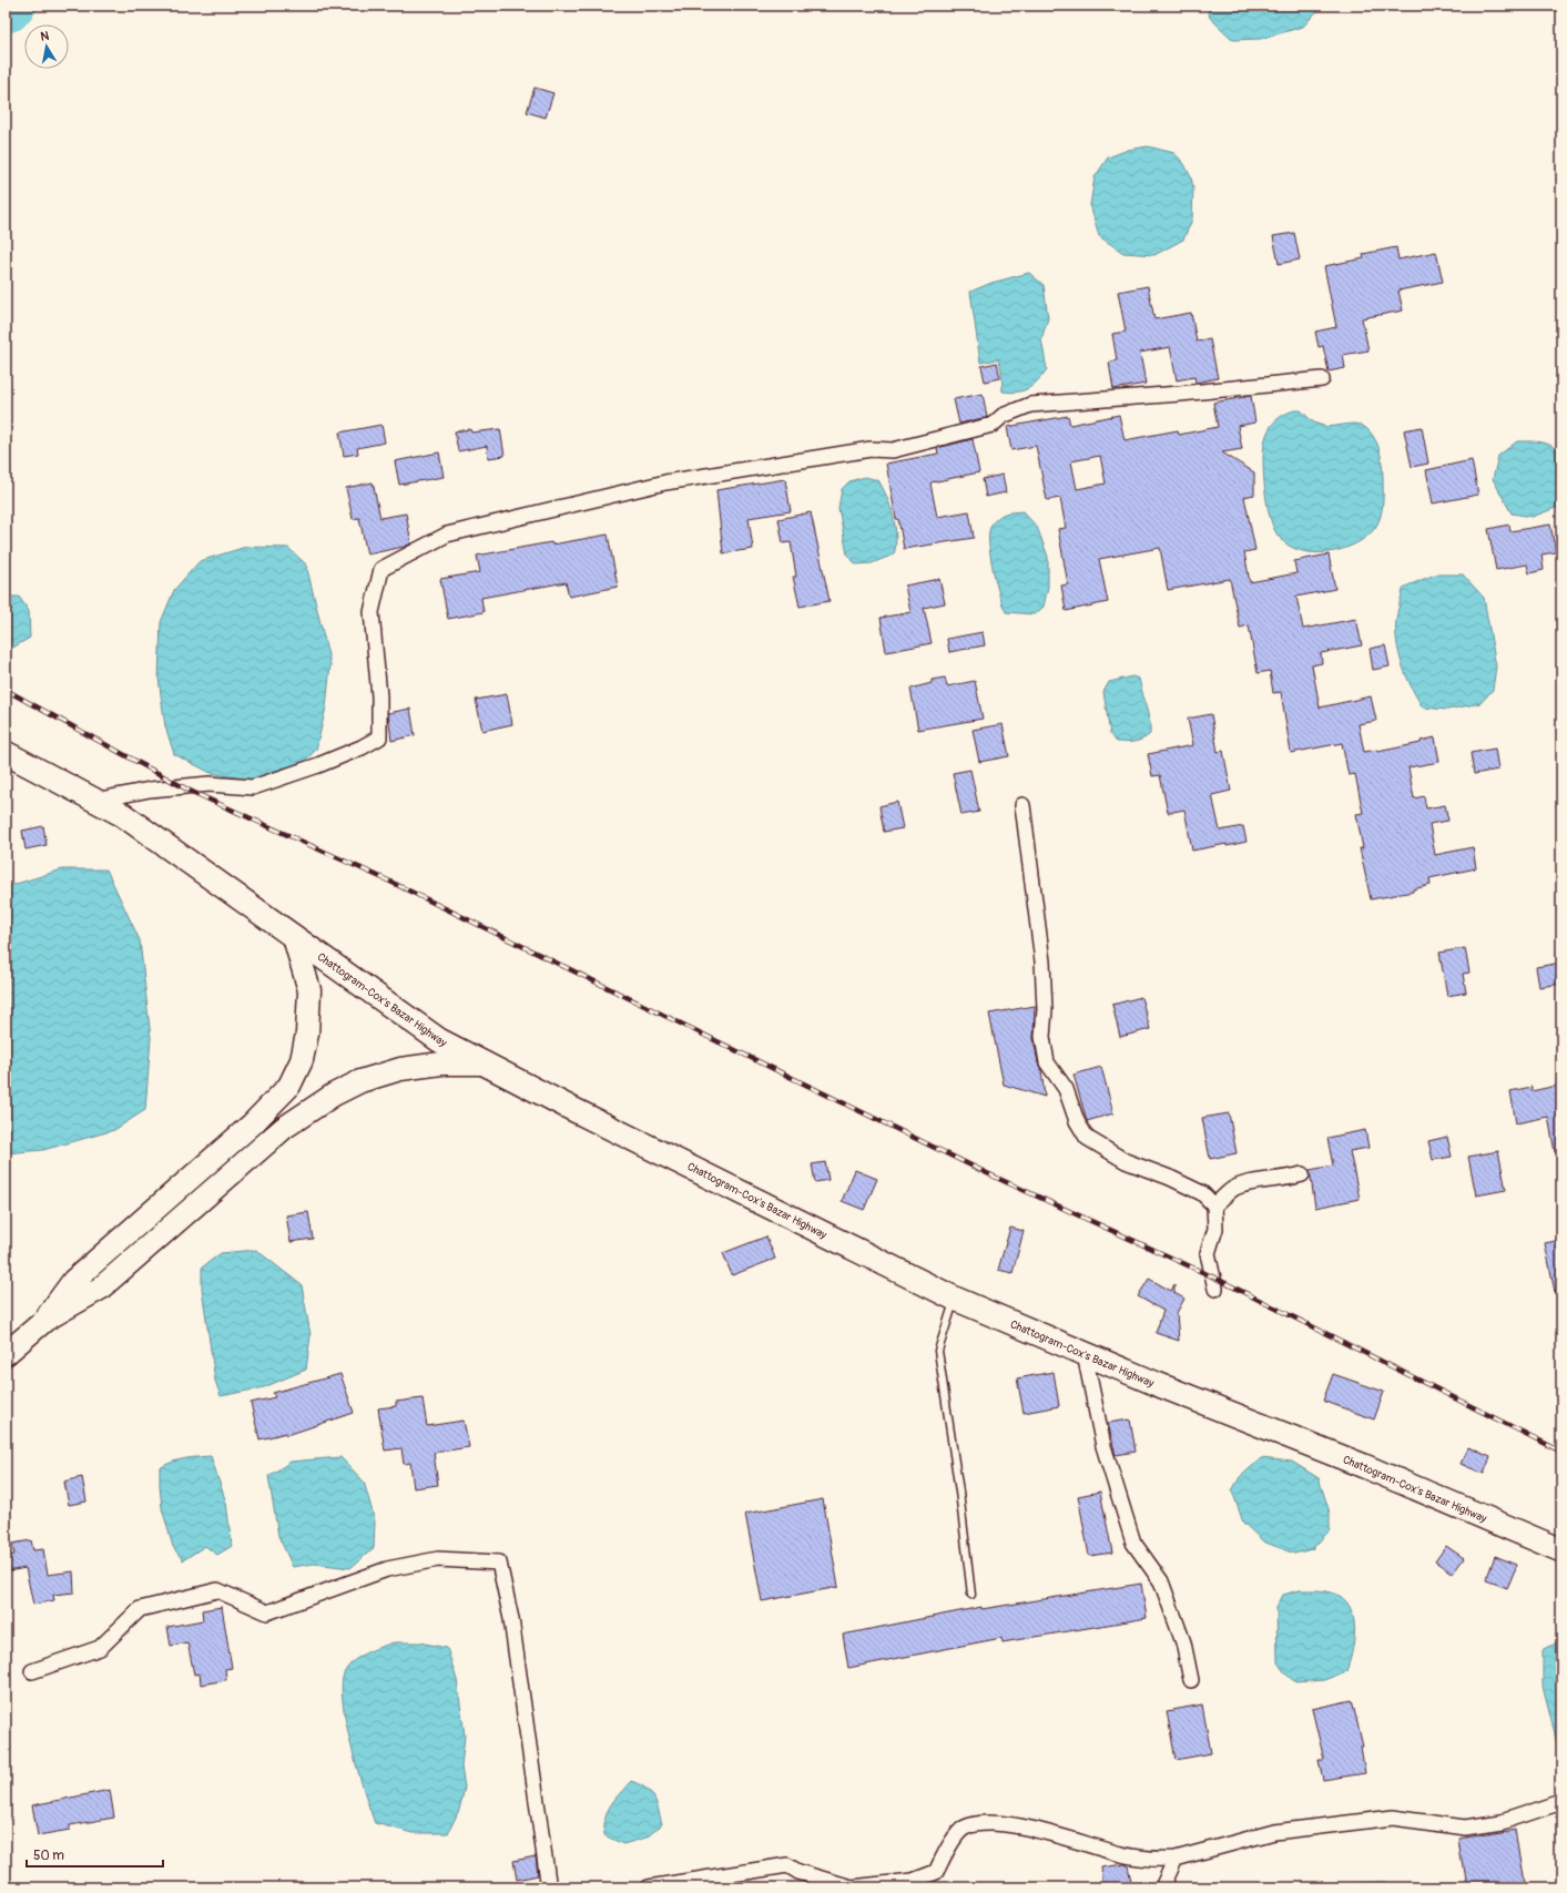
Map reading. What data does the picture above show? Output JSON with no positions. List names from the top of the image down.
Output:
{
  "streets": {
    "highway": ["Chattogram-Cox's Bazar Highway"]
  },
  "scale_bar": "50 m",
  "north": "top"
}
